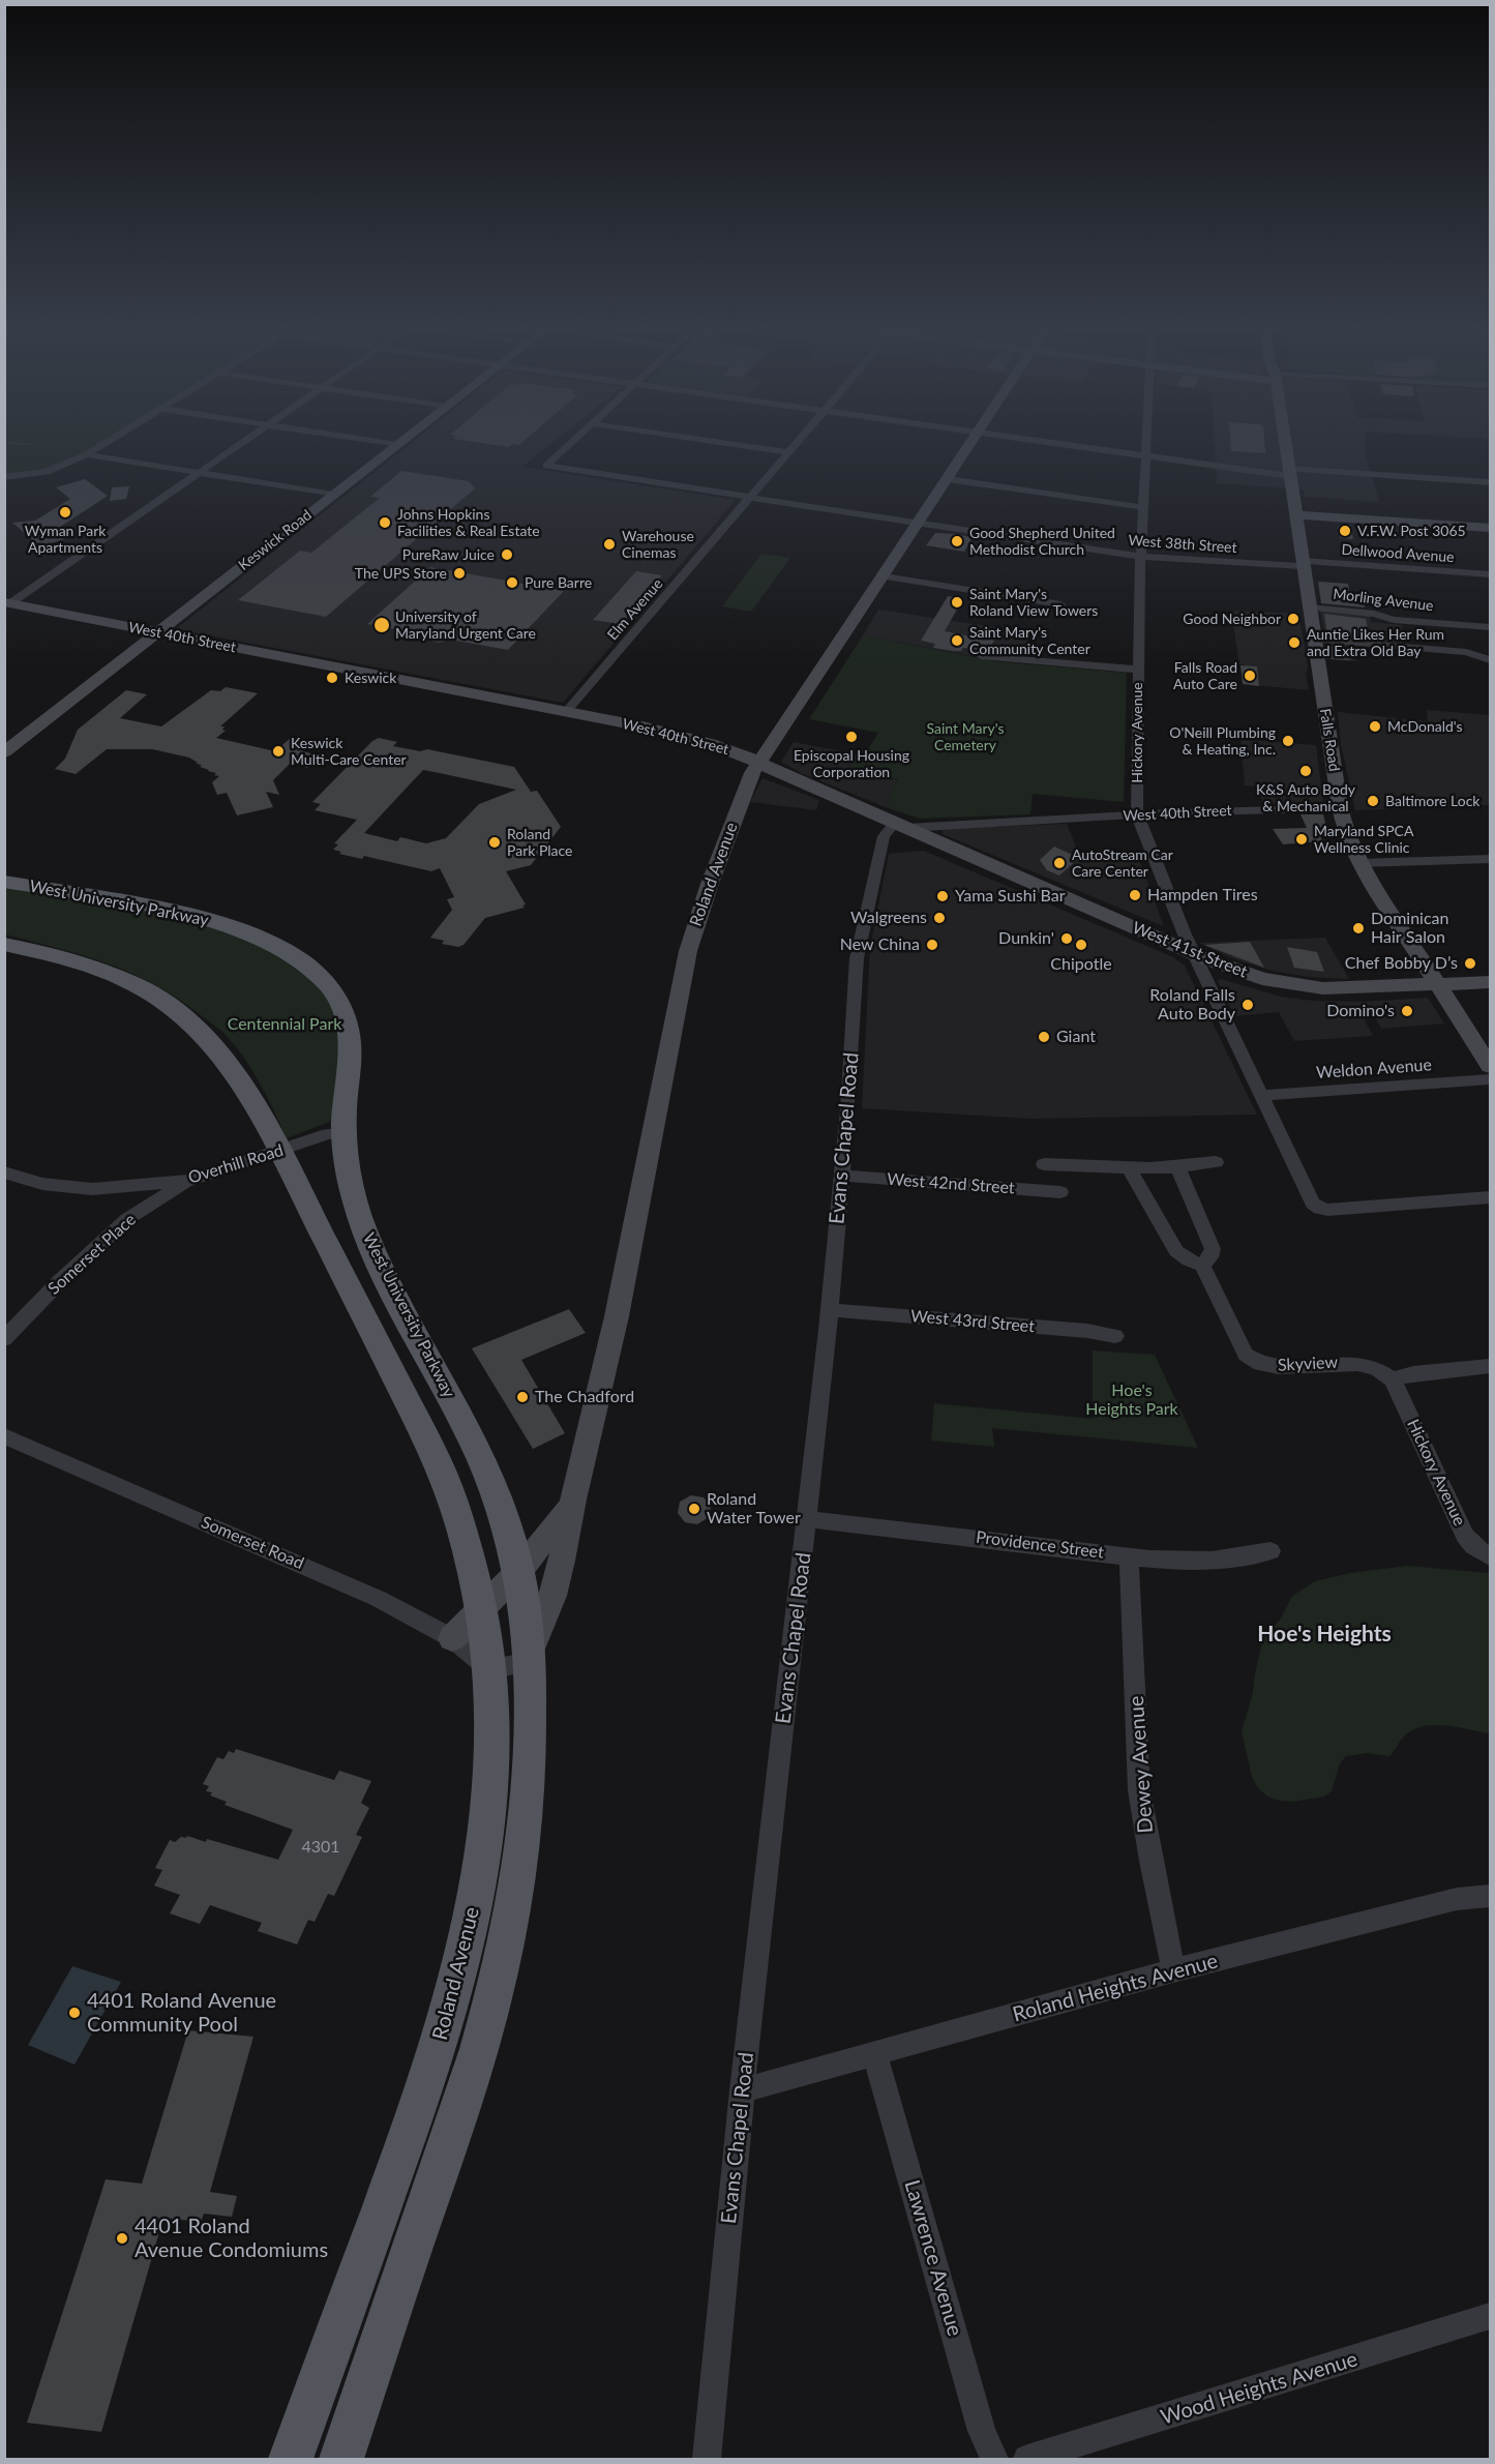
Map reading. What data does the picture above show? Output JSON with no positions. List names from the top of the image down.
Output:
{
  "streets": {
    "main road": ["Roland Avenue", "West University Parkway"],
    "street": [
      "Keswick Road",
      "West 38th Street",
      "Dellwood Avenue",
      "Morling Avenue",
      "Elm Avenue",
      "West 40th Street",
      "Hickory Avenue",
      "Falls Road",
      "West 41st Street",
      "Weldon Avenue",
      "Evans Chapel Road",
      "Overhill Road",
      "West 42nd Street",
      "Somerset Place",
      "West 43rd Street",
      "Skyview",
      "Somerset Road",
      "Providence Street",
      "Dewey Avenue",
      "Roland Heights Avenue",
      "Lawrence Avenue",
      "Wood Heights Avenue"
    ]
  },
  "crossings": [
    ["Keswick Road", "West 40th Street"],
    ["West 38th Street", "Dellwood Avenue"],
    ["West 38th Street", "Elm Avenue"],
    ["West 38th Street", "Hickory Avenue"],
    ["West 38th Street", "Falls Road"],
    ["West 38th Street", "Roland Avenue"],
    ["Dellwood Avenue", "Falls Road"],
    ["Morling Avenue", "Falls Road"],
    ["Elm Avenue", "West 40th Street"],
    ["West 40th Street", "Hickory Avenue"],
    ["West 40th Street", "Falls Road"],
    ["West 40th Street", "Roland Avenue"],
    ["West 40th Street", "West 41st Street"],
    ["West 40th Street", "Evans Chapel Road"],
    ["Hickory Avenue", "West 41st Street"],
    ["Hickory Avenue", "Weldon Avenue"],
    ["Hickory Avenue", "Skyview"],
    ["Falls Road", "West 41st Street"],
    ["Roland Avenue", "West University Parkway"],
    ["Roland Avenue", "Somerset Road"],
    ["West University Parkway", "Overhill Road"],
    ["West 41st Street", "Evans Chapel Road"],
    ["Evans Chapel Road", "West 42nd Street"],
    ["Evans Chapel Road", "West 43rd Street"],
    ["Evans Chapel Road", "Providence Street"],
    ["Evans Chapel Road", "Roland Heights Avenue"],
    ["Overhill Road", "Somerset Place"],
    ["Providence Street", "Dewey Avenue"],
    ["Dewey Avenue", "Roland Heights Avenue"],
    ["Roland Heights Avenue", "Lawrence Avenue"]
  ],
  "districts": ["Hoe's Heights"],
  "parks": ["Saint Mary's Cemetery", "Centennial Park", "Hoe's Heights Park"],
  "places": [
    "Wyman Park Apartments",
    "Johns Hopkins Facilities & Real Estate",
    "V.F.W. Post 3065",
    "Good Shepherd United Methodist Church",
    "Warehouse Cinemas",
    "PureRaw Juice",
    "The UPS Store",
    "Pure Barre",
    "Saint Mary's Roland View Towers",
    "Good Neighbor",
    "University of Maryland Urgent Care",
    "Saint Mary's Community Center",
    "Auntie Likes Her Rum and Extra Old Bay",
    "Falls Road Auto Care",
    "Keswick",
    "McDonald's",
    "Episcopal Housing Corporation",
    "O'Neill Plumbing & Heating, Inc.",
    "Keswick Multi-Care Center",
    "K&S Auto Body & Mechanical",
    "Baltimore Lock",
    "Maryland SPCA Wellness Clinic",
    "Roland Park Place",
    "AutoStream Car Care Center",
    "Hampden Tires",
    "Yama Sushi Bar",
    "Walgreens",
    "Dominican Hair Salon",
    "Dunkin'",
    "New China",
    "Chipotle",
    "Chef Bobby D’s",
    "Roland Falls Auto Body",
    "Domino's",
    "Giant",
    "The Chadford",
    "Roland Water Tower",
    "4401 Roland Avenue Community Pool",
    "4401 Roland Avenue Condomiums"
  ],
  "house_numbers": ["4301"]
}
